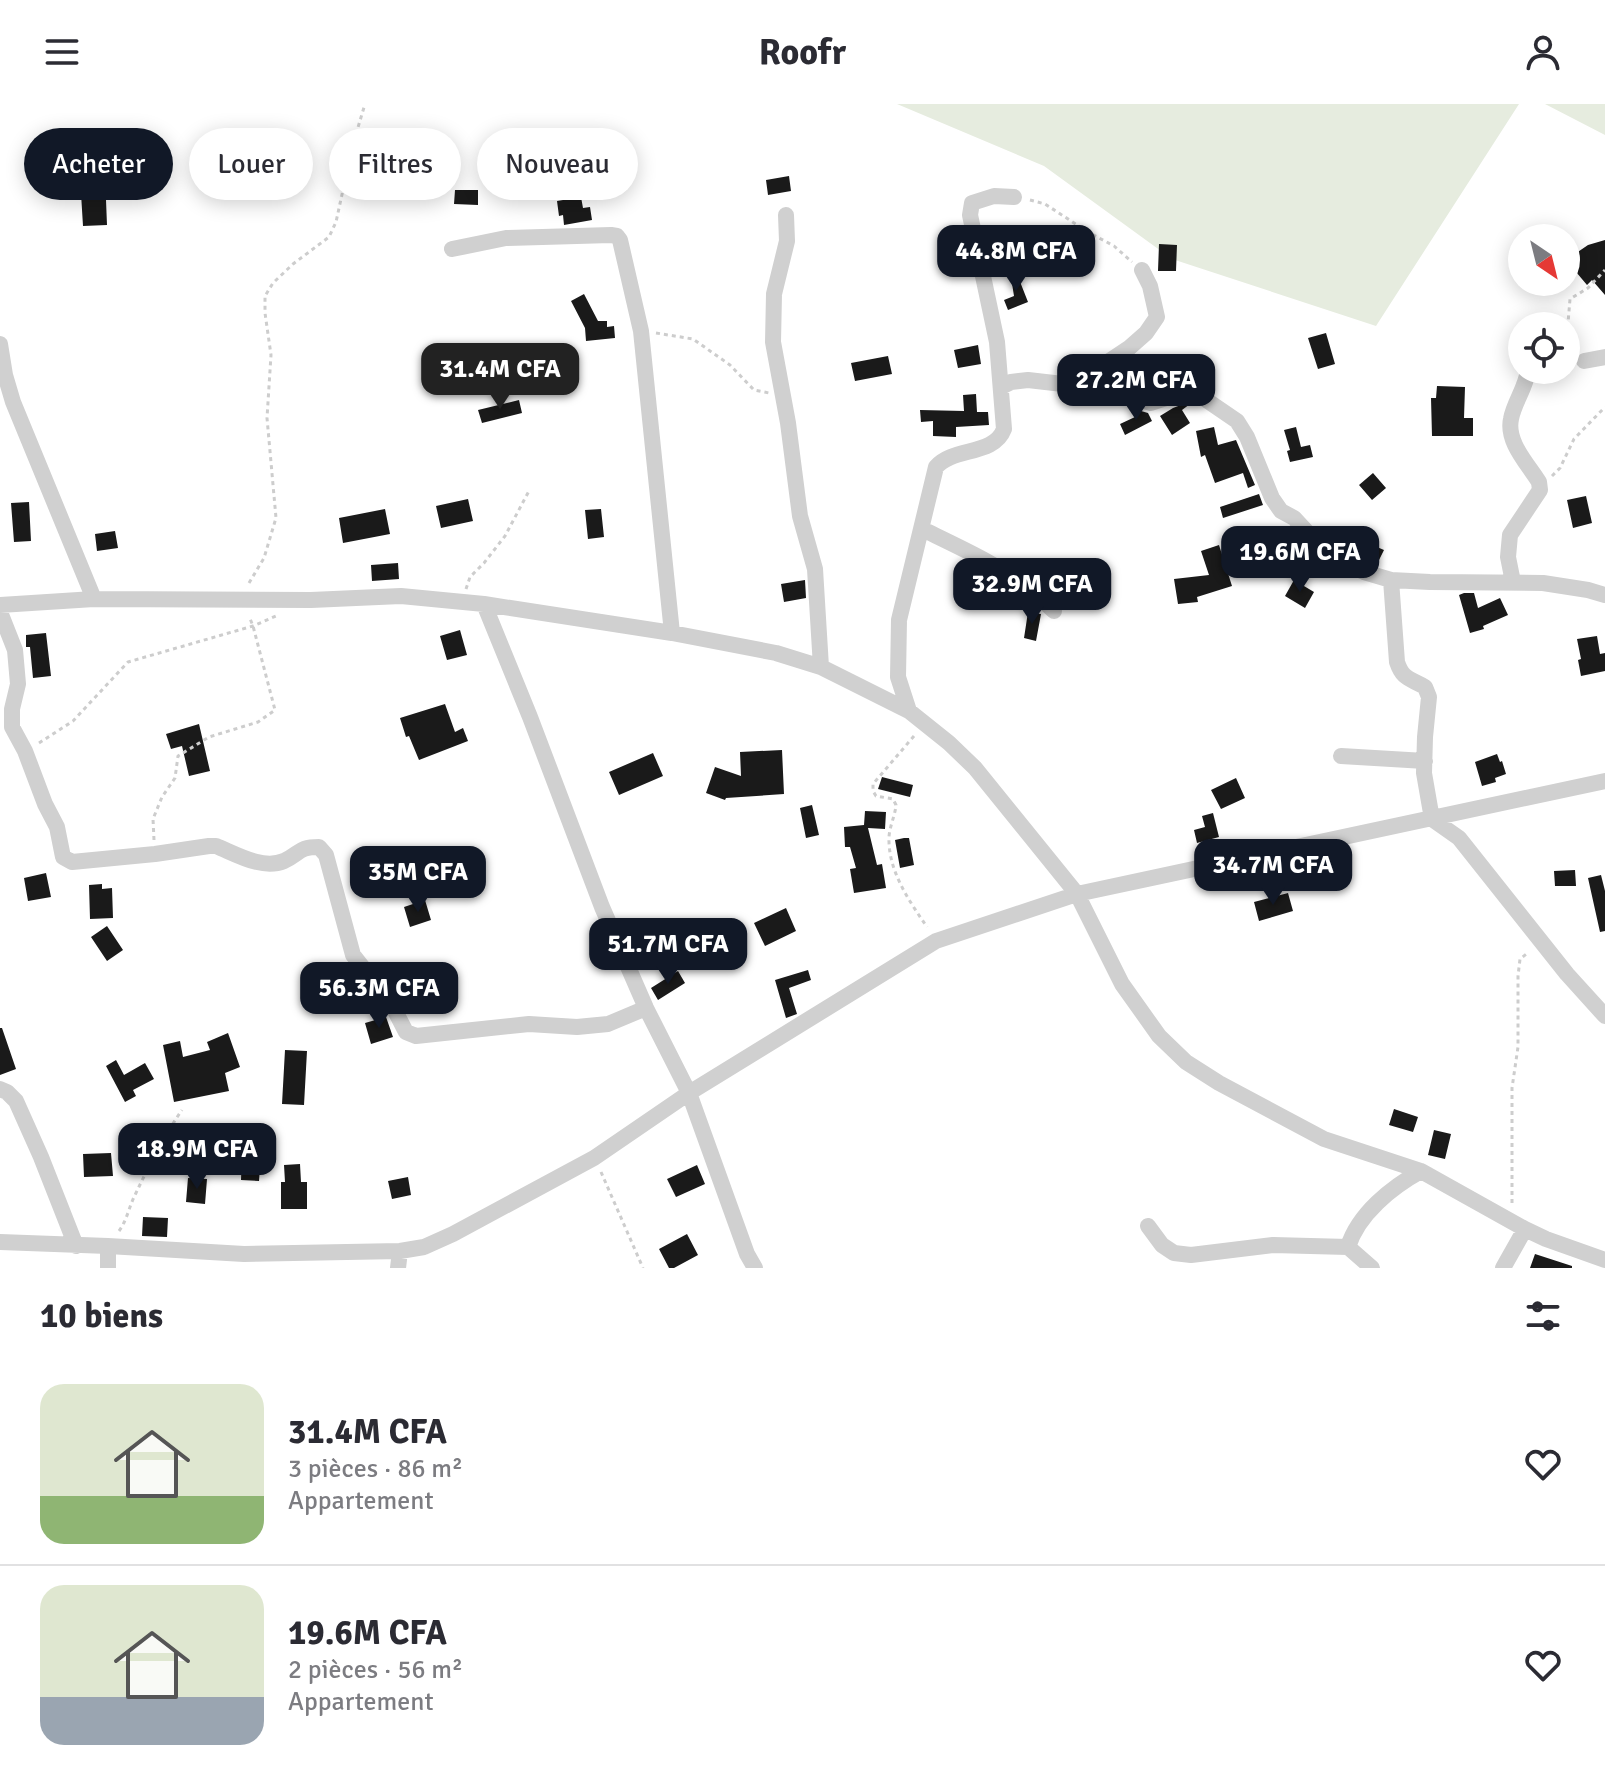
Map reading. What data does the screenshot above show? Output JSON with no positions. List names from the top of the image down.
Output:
{
  "north": "bottom right",
  "page": {
    "header": "Roofr",
    "chip": [
      "Acheter",
      "Louer",
      "Filtres",
      "Nouveau"
    ],
    "price": [
      "44.8M CFA",
      "31.4M CFA",
      "27.2M CFA",
      "19.6M CFA",
      "32.9M CFA",
      "34.7M CFA",
      "35M CFA",
      "51.7M CFA",
      "56.3M CFA",
      "18.9M CFA"
    ],
    "heading": "10 biens",
    "list": [
      {
        "name": "31.4M CFA",
        "note": "3 pièces · 86 m² · Appartement"
      },
      {
        "name": "19.6M CFA",
        "note": "2 pièces · 56 m² · Appartement"
      }
    ]
  }
}
